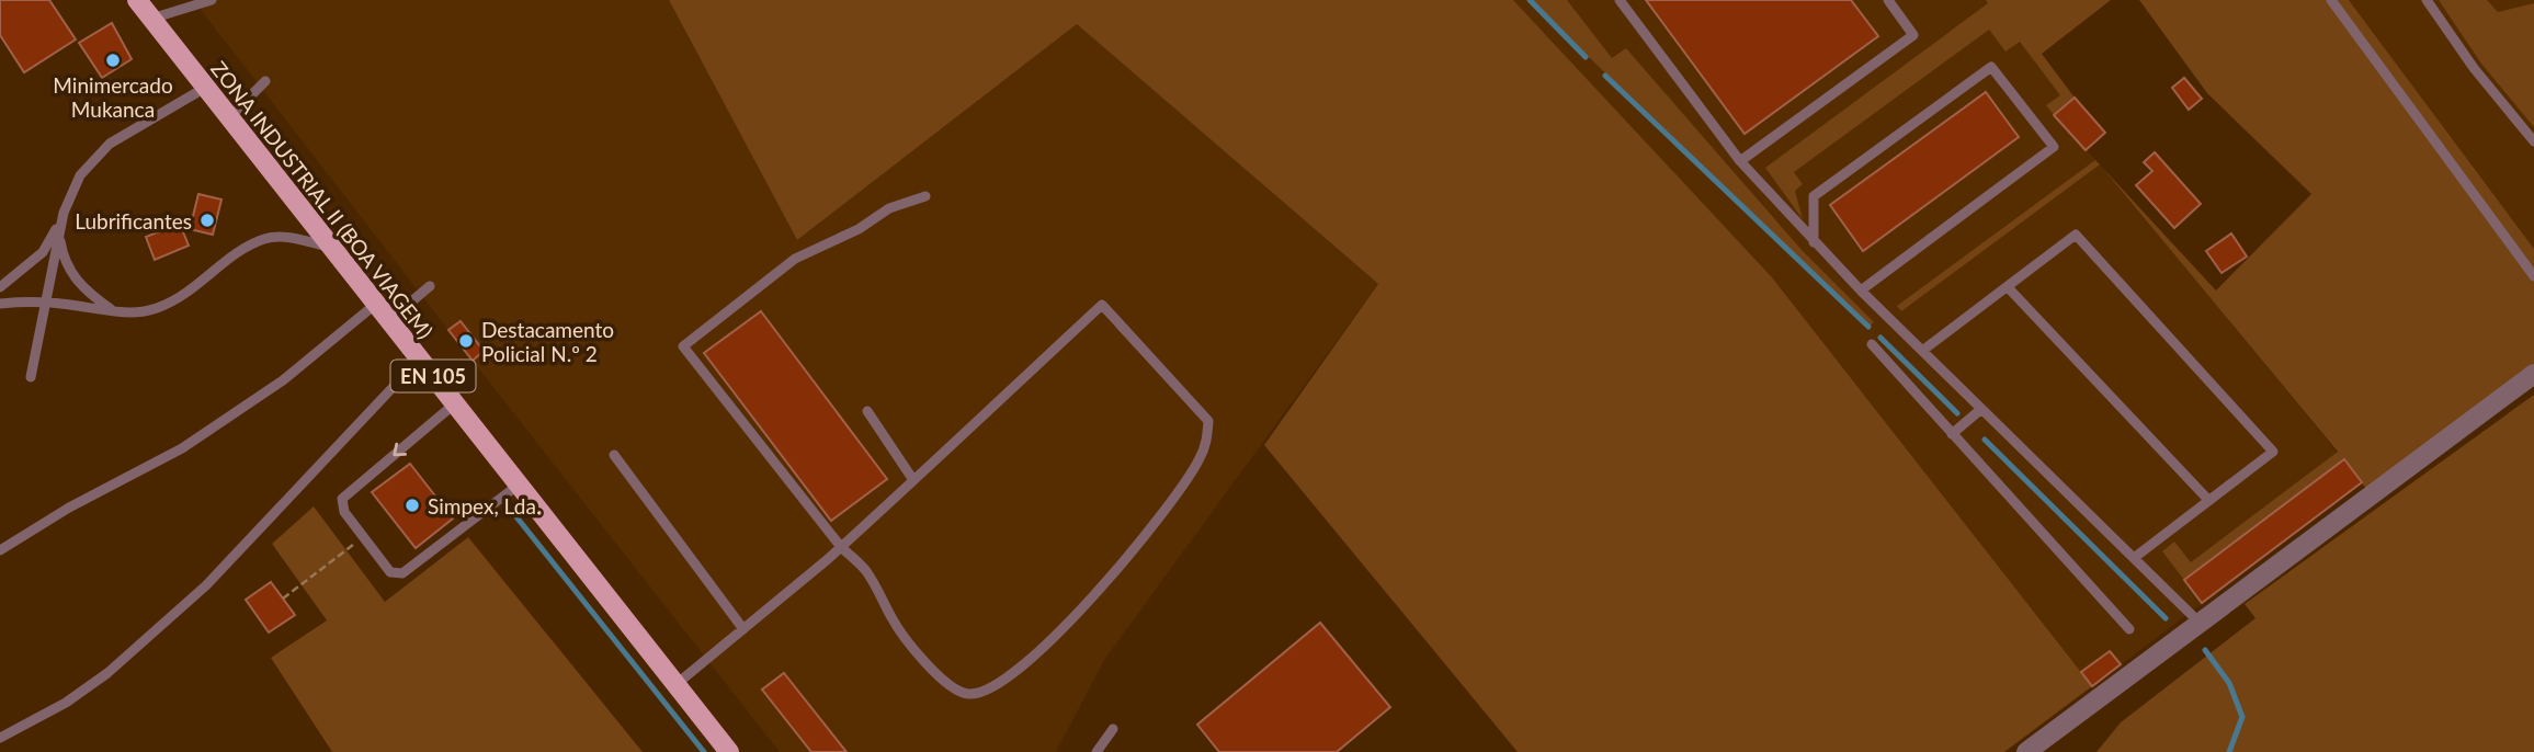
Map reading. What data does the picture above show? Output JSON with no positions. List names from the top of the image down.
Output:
{
  "streets": {
    "main road": ["ZONA INDUSTRIAL II (BOA VIAGEM)", "EN 105"]
  },
  "places": [
    "Minimercado Mukanca",
    "Lubrificantes",
    "Destacamento Policial N.º 2",
    "Simpex, Lda."
  ]
}
